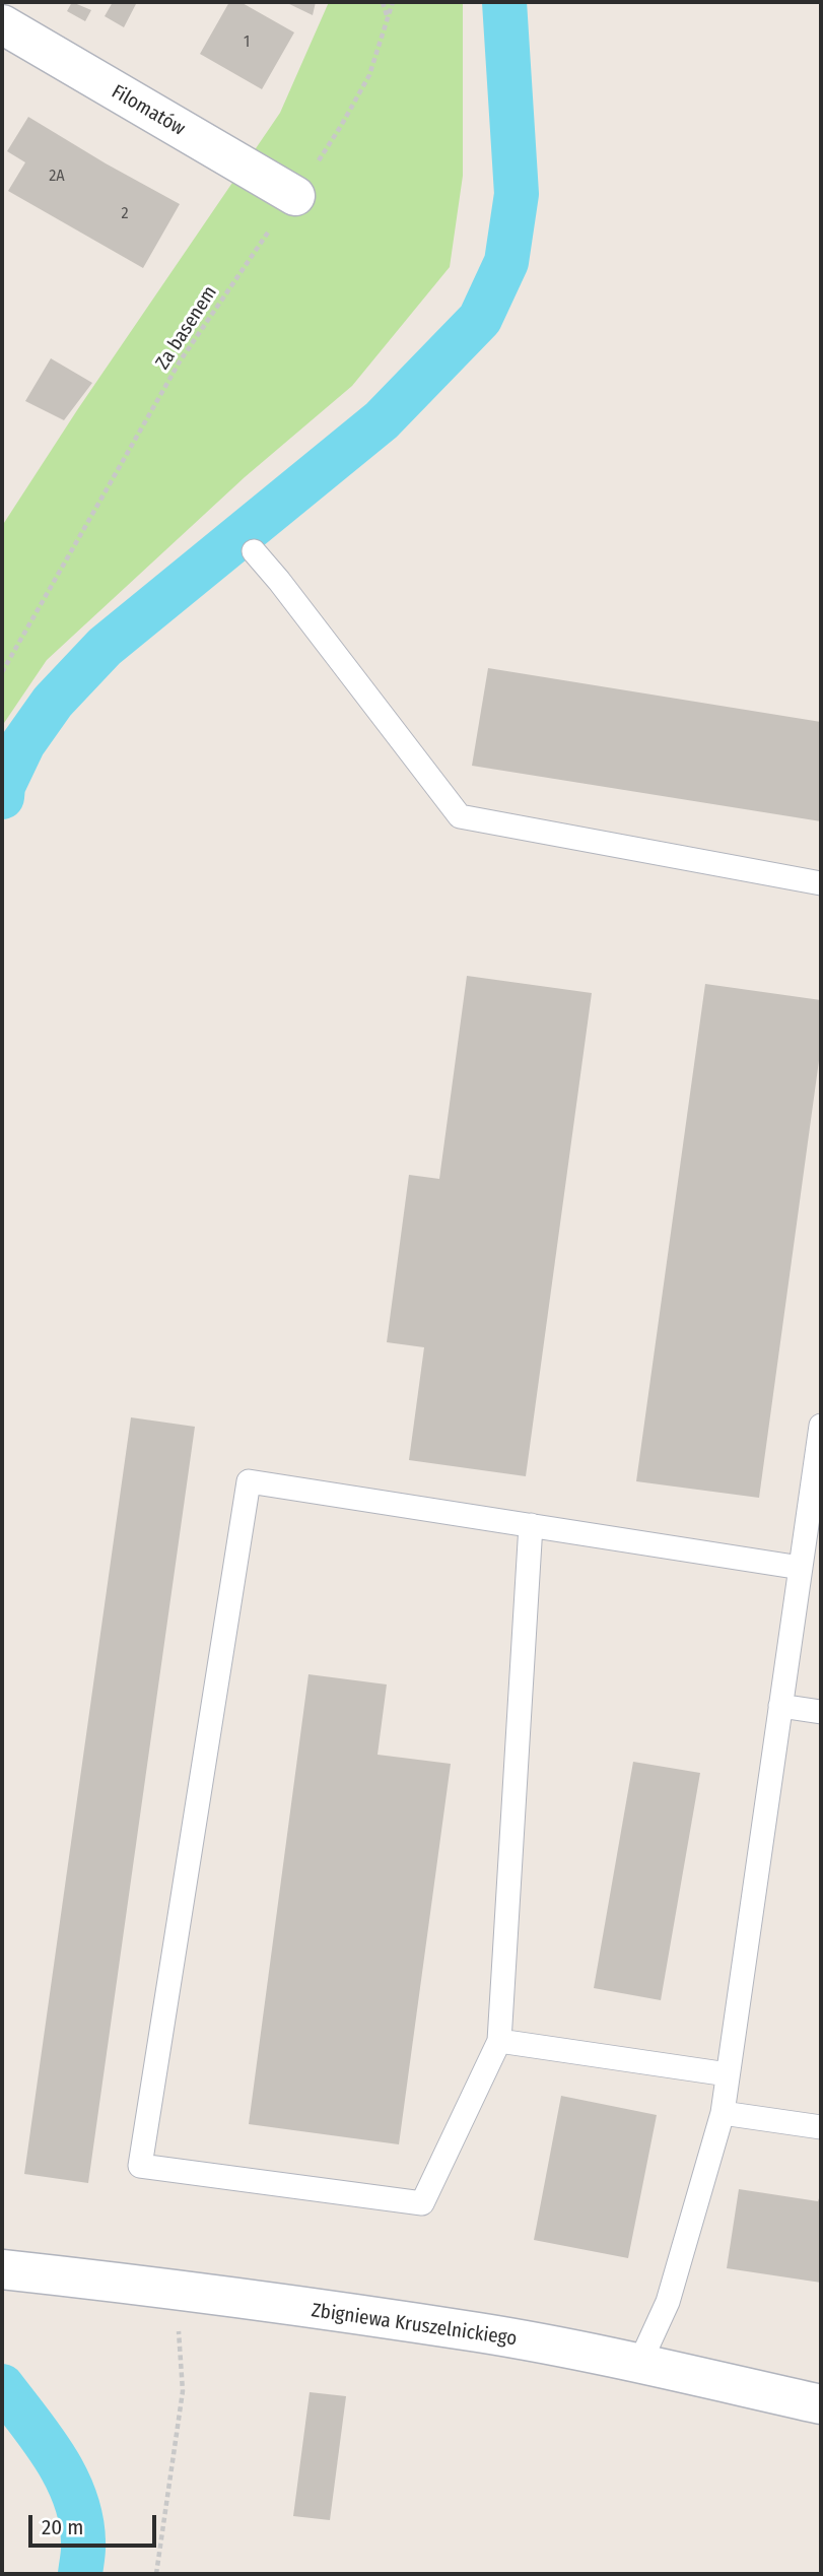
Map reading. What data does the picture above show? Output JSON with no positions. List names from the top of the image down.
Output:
{
  "streets": {
    "street": ["Filomatów", "Zbigniewa Kruszelnickiego"],
    "path": ["Za basenem"]
  },
  "crossings": [
    ["Filomatów", "Za basenem"]
  ],
  "house_numbers": ["1", "2A", "2"],
  "scale_bar": "20 m"
}
